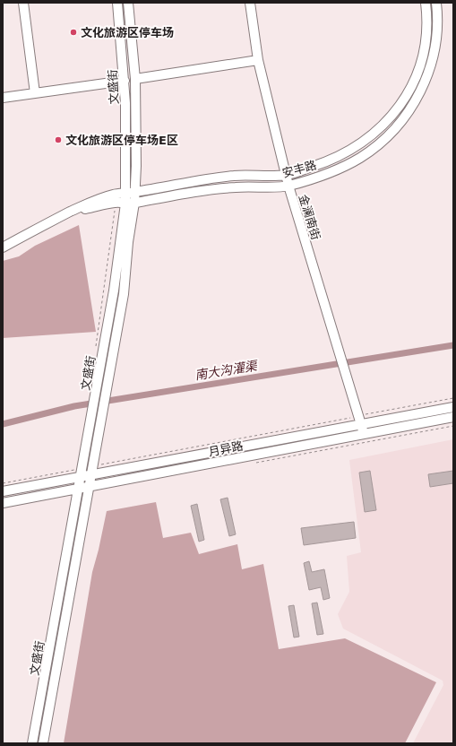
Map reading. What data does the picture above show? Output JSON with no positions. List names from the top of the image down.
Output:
{
  "streets": {
    "main road": [
      "文盛街",
      "安丰路",
      "金澜南街",
      "月异路"
    ]
  },
  "crossings": [
    ["文盛街", "安丰路"],
    ["文盛街", "月异路"],
    ["安丰路", "金澜南街"],
    ["金澜南街", "月异路"]
  ],
  "water": ["南大沟灌渠"],
  "places": ["文化旅游区停车场", "文化旅游区停车场E区"]
}
